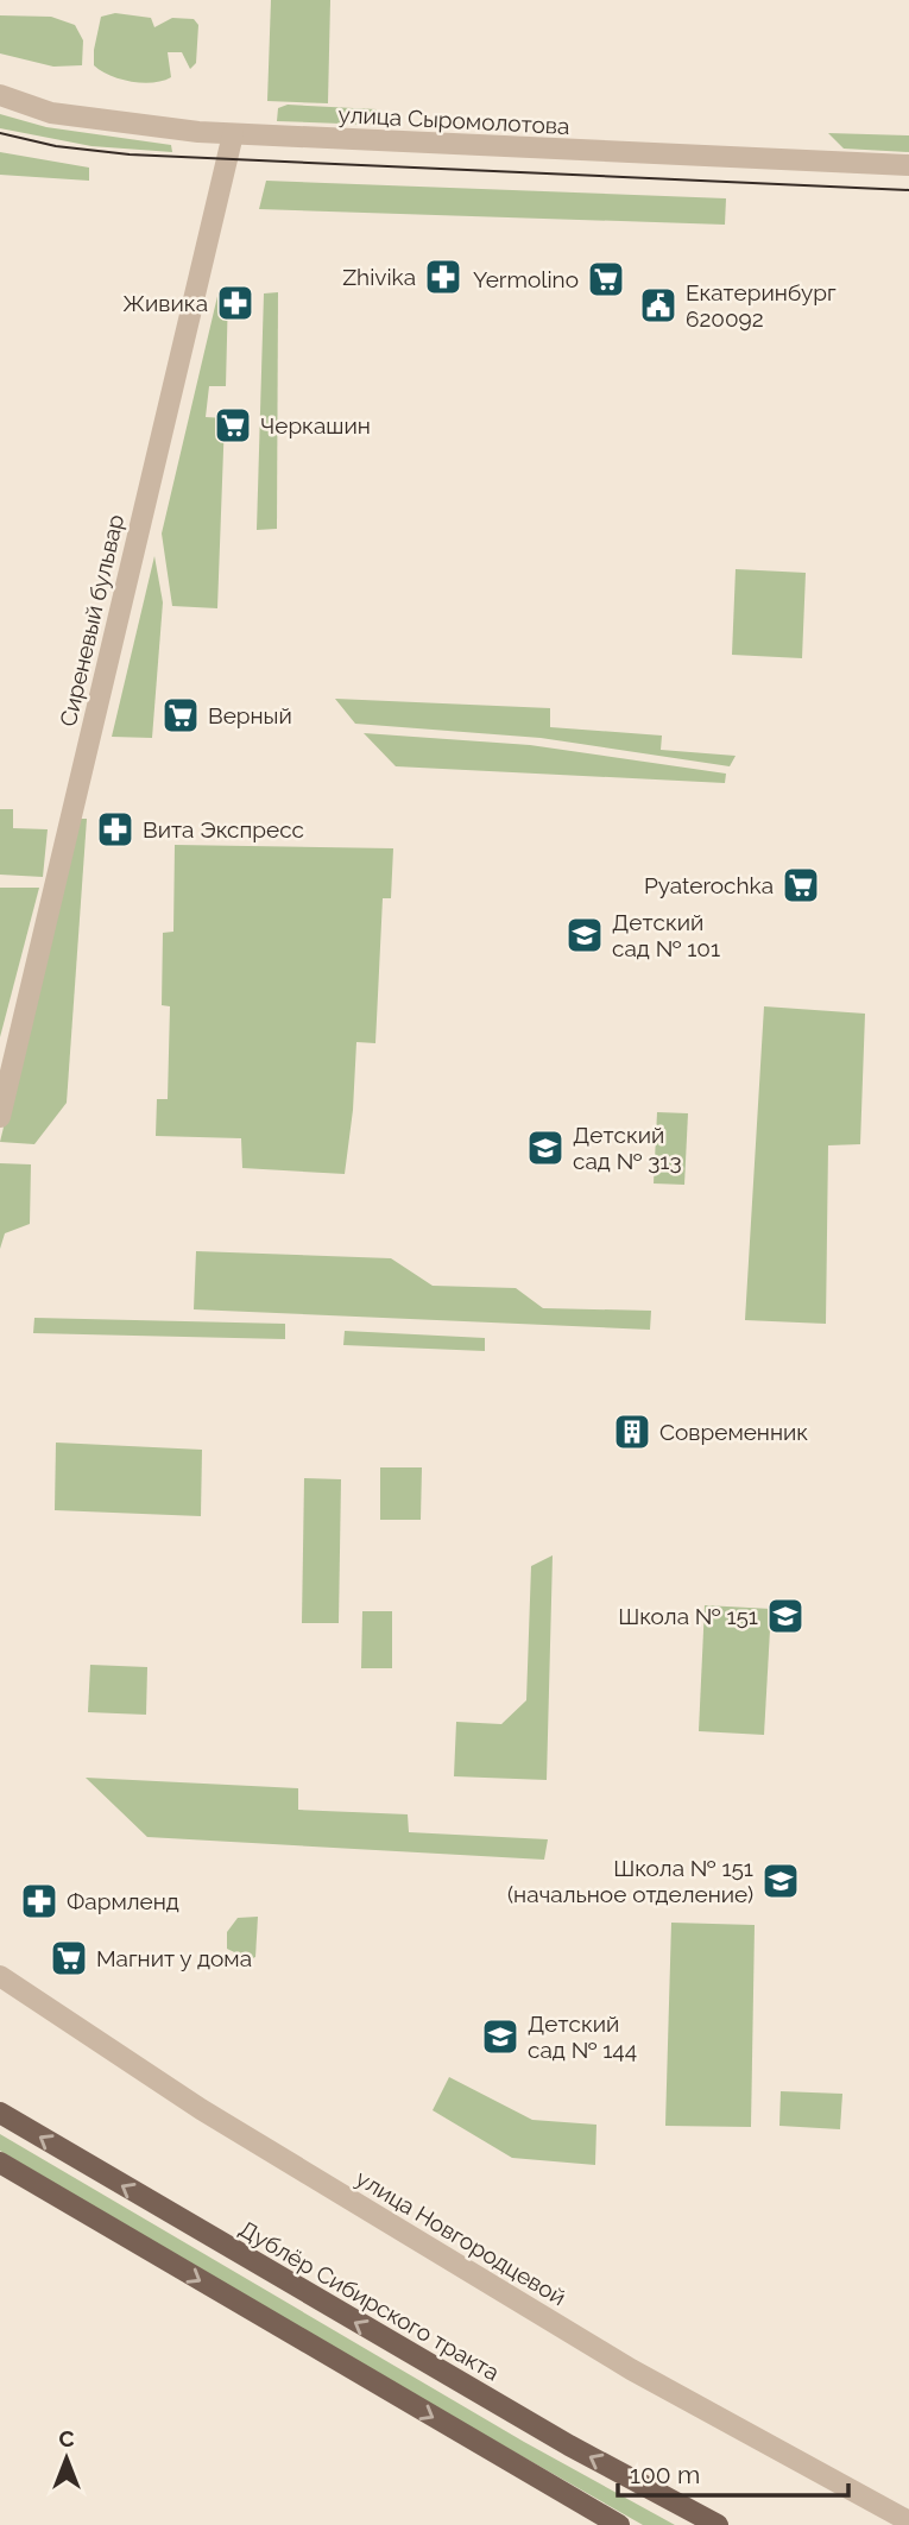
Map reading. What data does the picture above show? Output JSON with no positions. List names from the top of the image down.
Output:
{
  "streets": {
    "main road": ["Дублёр Сибирского тракта"],
    "street": ["улица Сыромолотова", "Сиреневый бульвар", "улица Новгородцевой"]
  },
  "crossings": [
    ["улица Сыромолотова", "Сиреневый бульвар"]
  ],
  "places": {
    "pharmacy": [
      "Zhivika",
      "Живика",
      "Вита Экспресс",
      "Фармленд"
    ],
    "supermarket": [
      "Yermolino",
      "Черкашин",
      "Верный",
      "Pyaterochka",
      "Магнит у дома"
    ],
    "public building": ["Екатеринбург 620092"],
    "school or university": [
      "Детский сад № 101",
      "Детский сад № 313",
      "Школа № 151",
      "Школа № 151 (начальное отделение)",
      "Детский сад № 144"
    ],
    "building": ["Современник"]
  },
  "scale_bar": "100 m",
  "north": "top"
}
